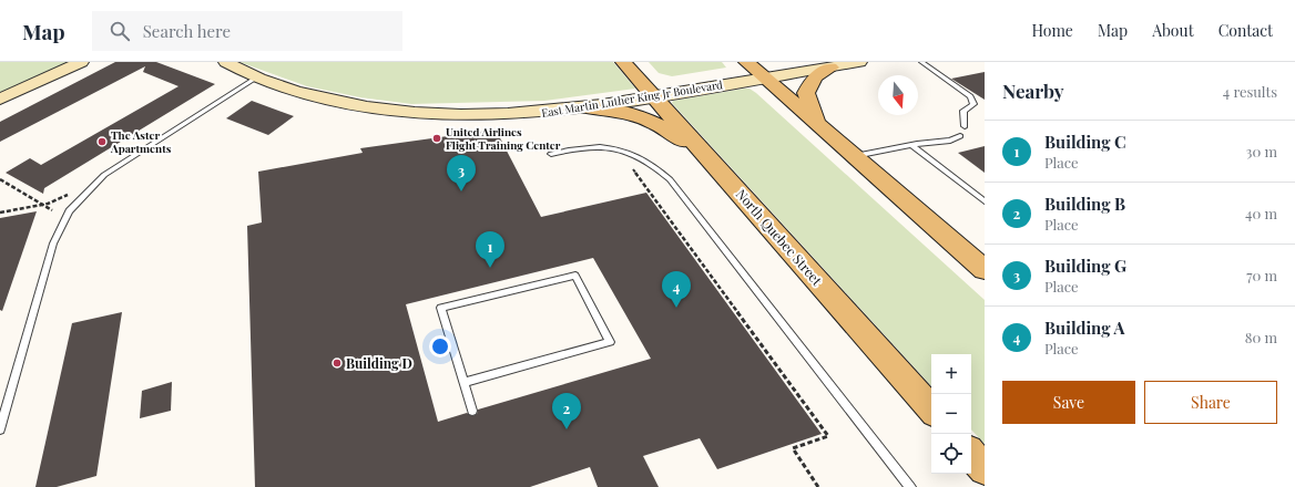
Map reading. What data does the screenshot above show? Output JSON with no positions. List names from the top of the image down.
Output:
{
  "streets": {
    "main road": ["East Martin Luther King Jr Boulevard", "North Quebec Street"]
  },
  "crossings": [
    ["East Martin Luther King Jr Boulevard", "North Quebec Street"]
  ],
  "places": ["United Airlines Flight Training Center", "The Aster Apartments", "Building D"],
  "north": "bottom",
  "page": {
    "header": "Map",
    "search": "Search here",
    "nav": [
      "Home",
      "Map",
      "About",
      "Contact"
    ],
    "heading": ["Nearby", "4 results"],
    "list": [
      {
        "mark": "1",
        "name": "Building C",
        "note": "Place",
        "value": "30 m"
      },
      {
        "mark": "2",
        "name": "Building B",
        "note": "Place",
        "value": "40 m"
      },
      {
        "mark": "3",
        "name": "Building G",
        "note": "Place",
        "value": "70 m"
      },
      {
        "mark": "4",
        "name": "Building A",
        "note": "Place",
        "value": "80 m"
      }
    ],
    "pins": [
      "3",
      "1",
      "4",
      "2"
    ],
    "map_buttons": ["+", "−"],
    "buttons": ["Save", "Share"]
  }
}
